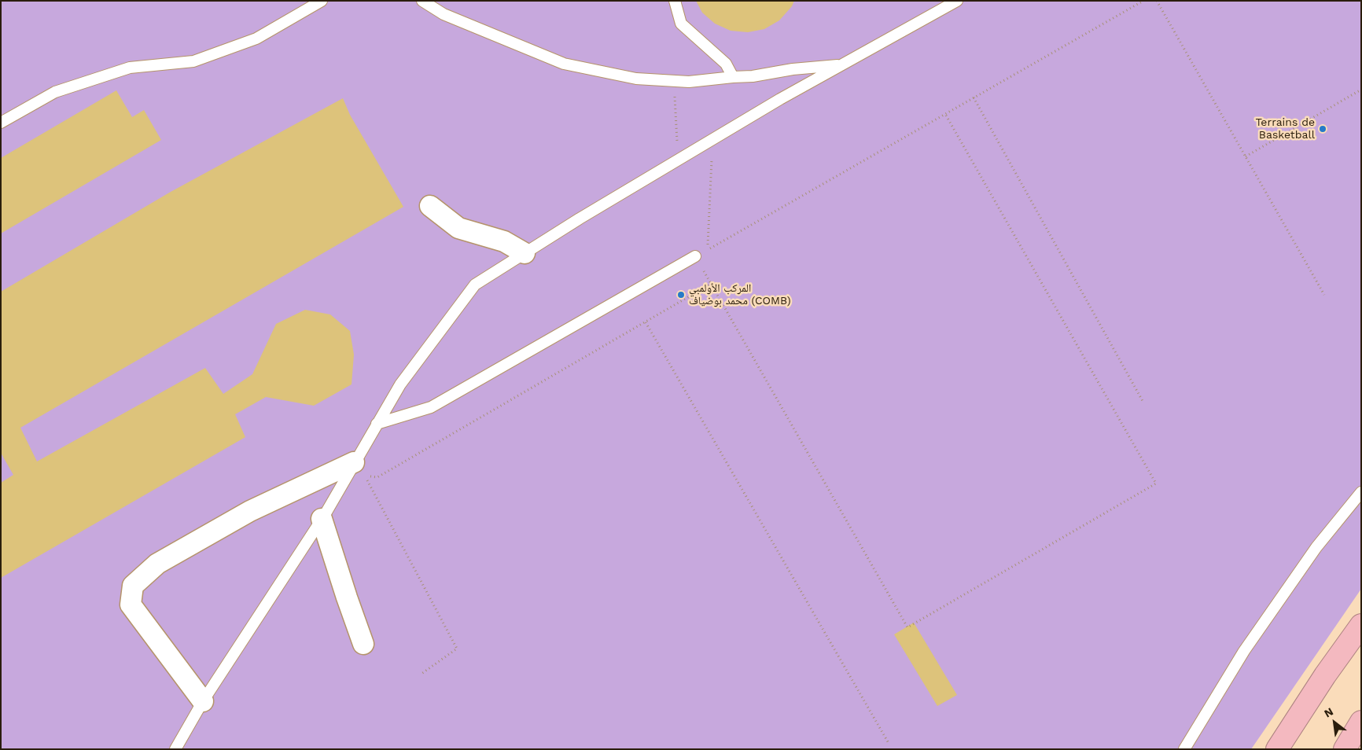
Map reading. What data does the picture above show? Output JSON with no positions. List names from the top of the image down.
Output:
{
  "places": ["Terrains de Basketball", "المركب الأولمبي محمد بوضياف (COMB)"],
  "north": "top left"
}
